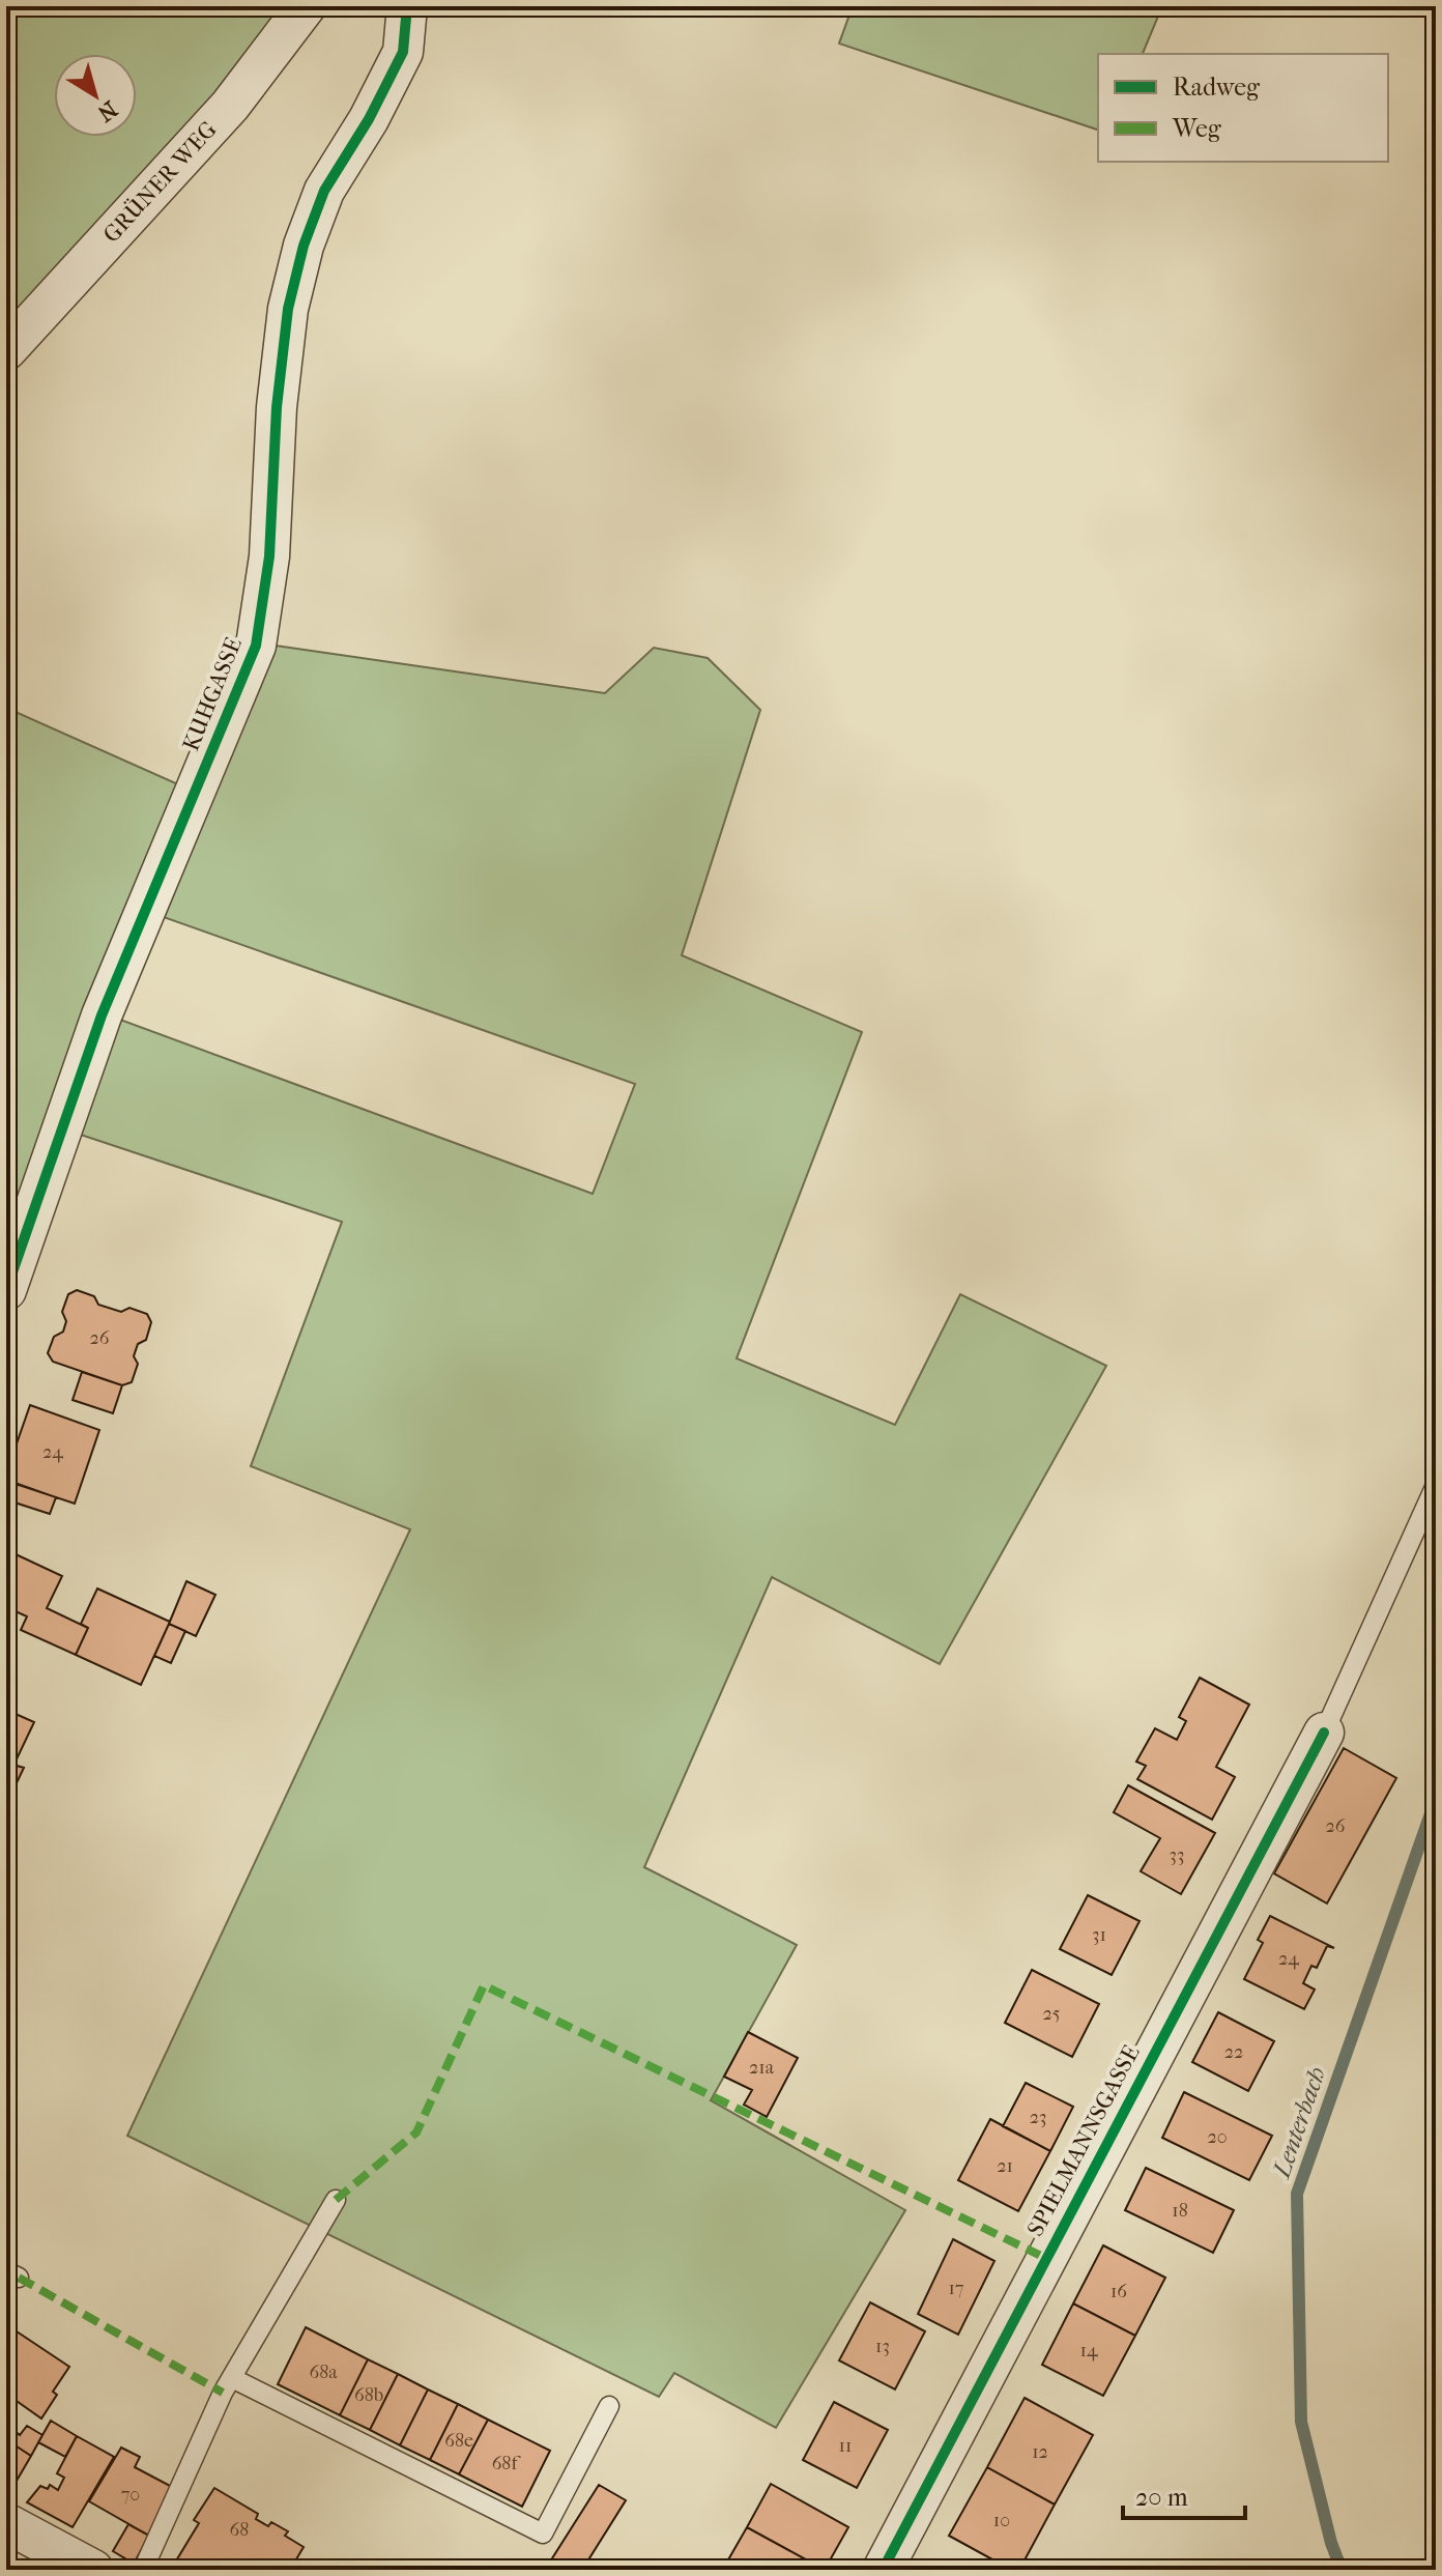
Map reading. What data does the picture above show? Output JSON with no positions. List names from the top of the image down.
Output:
{
  "streets": {
    "street": ["GRÜNER WEG", "KUHGASSE", "SPIELMANNSGASSE"]
  },
  "water": ["Lenterbach"],
  "house_numbers": [
    "26",
    "24",
    "26",
    "33",
    "31",
    "24",
    "25",
    "22",
    "21a",
    "23",
    "20",
    "21",
    "18",
    "17",
    "16",
    "13",
    "14",
    "68a",
    "68b",
    "68e",
    "11",
    "12",
    "68f",
    "70",
    "10",
    "68"
  ],
  "legend": ["Radweg", "Weg"],
  "scale_bar": "20 m",
  "north": "bottom right"
}
